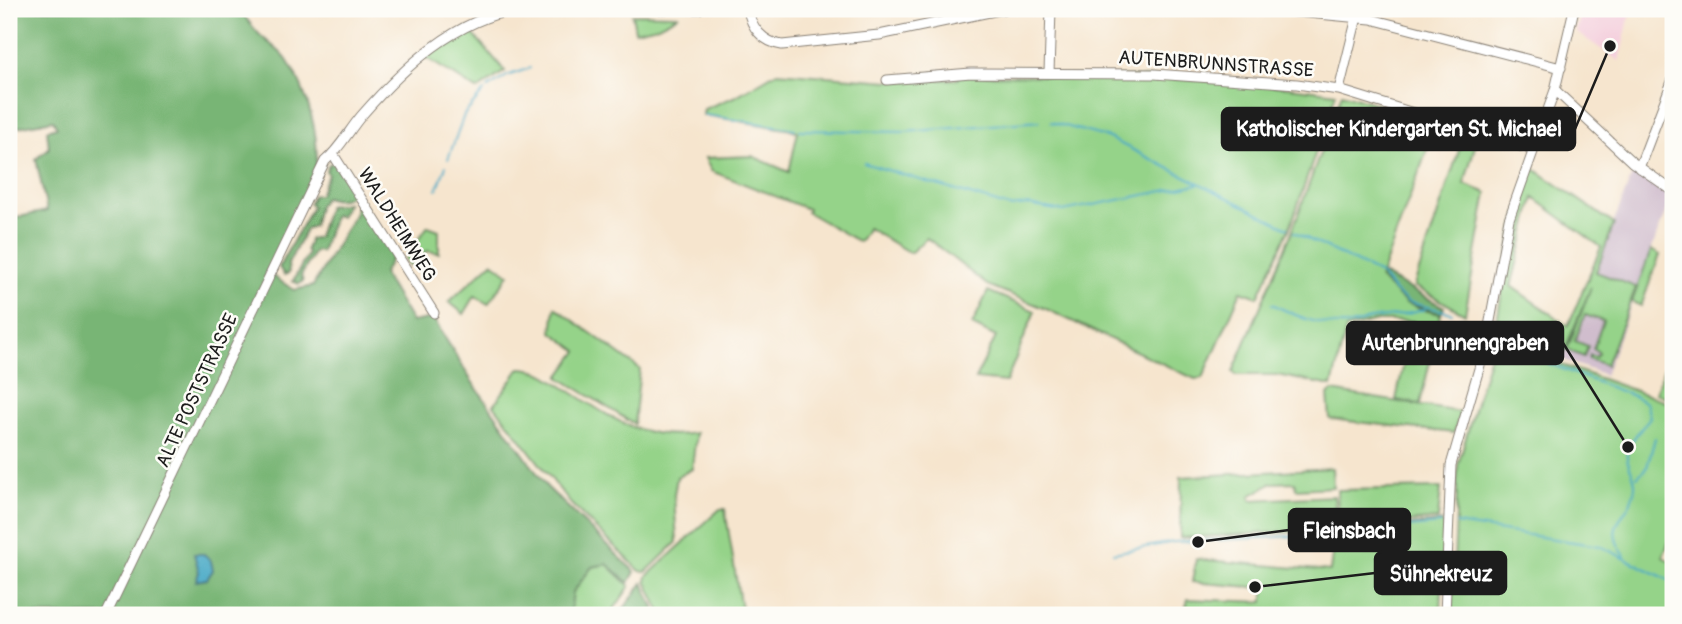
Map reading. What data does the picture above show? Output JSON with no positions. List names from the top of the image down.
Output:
{
  "streets": {
    "street": ["AUTENBRUNNSTRASSE", "WALDHEIMWEG", "ALTE POSTSTRASSE"]
  },
  "crossings": [
    ["WALDHEIMWEG", "ALTE POSTSTRASSE"]
  ],
  "places": [
    "Katholischer Kindergarten St. Michael",
    "Autenbrunnengraben",
    "Fleinsbach",
    "Sühnekreuz"
  ]
}
